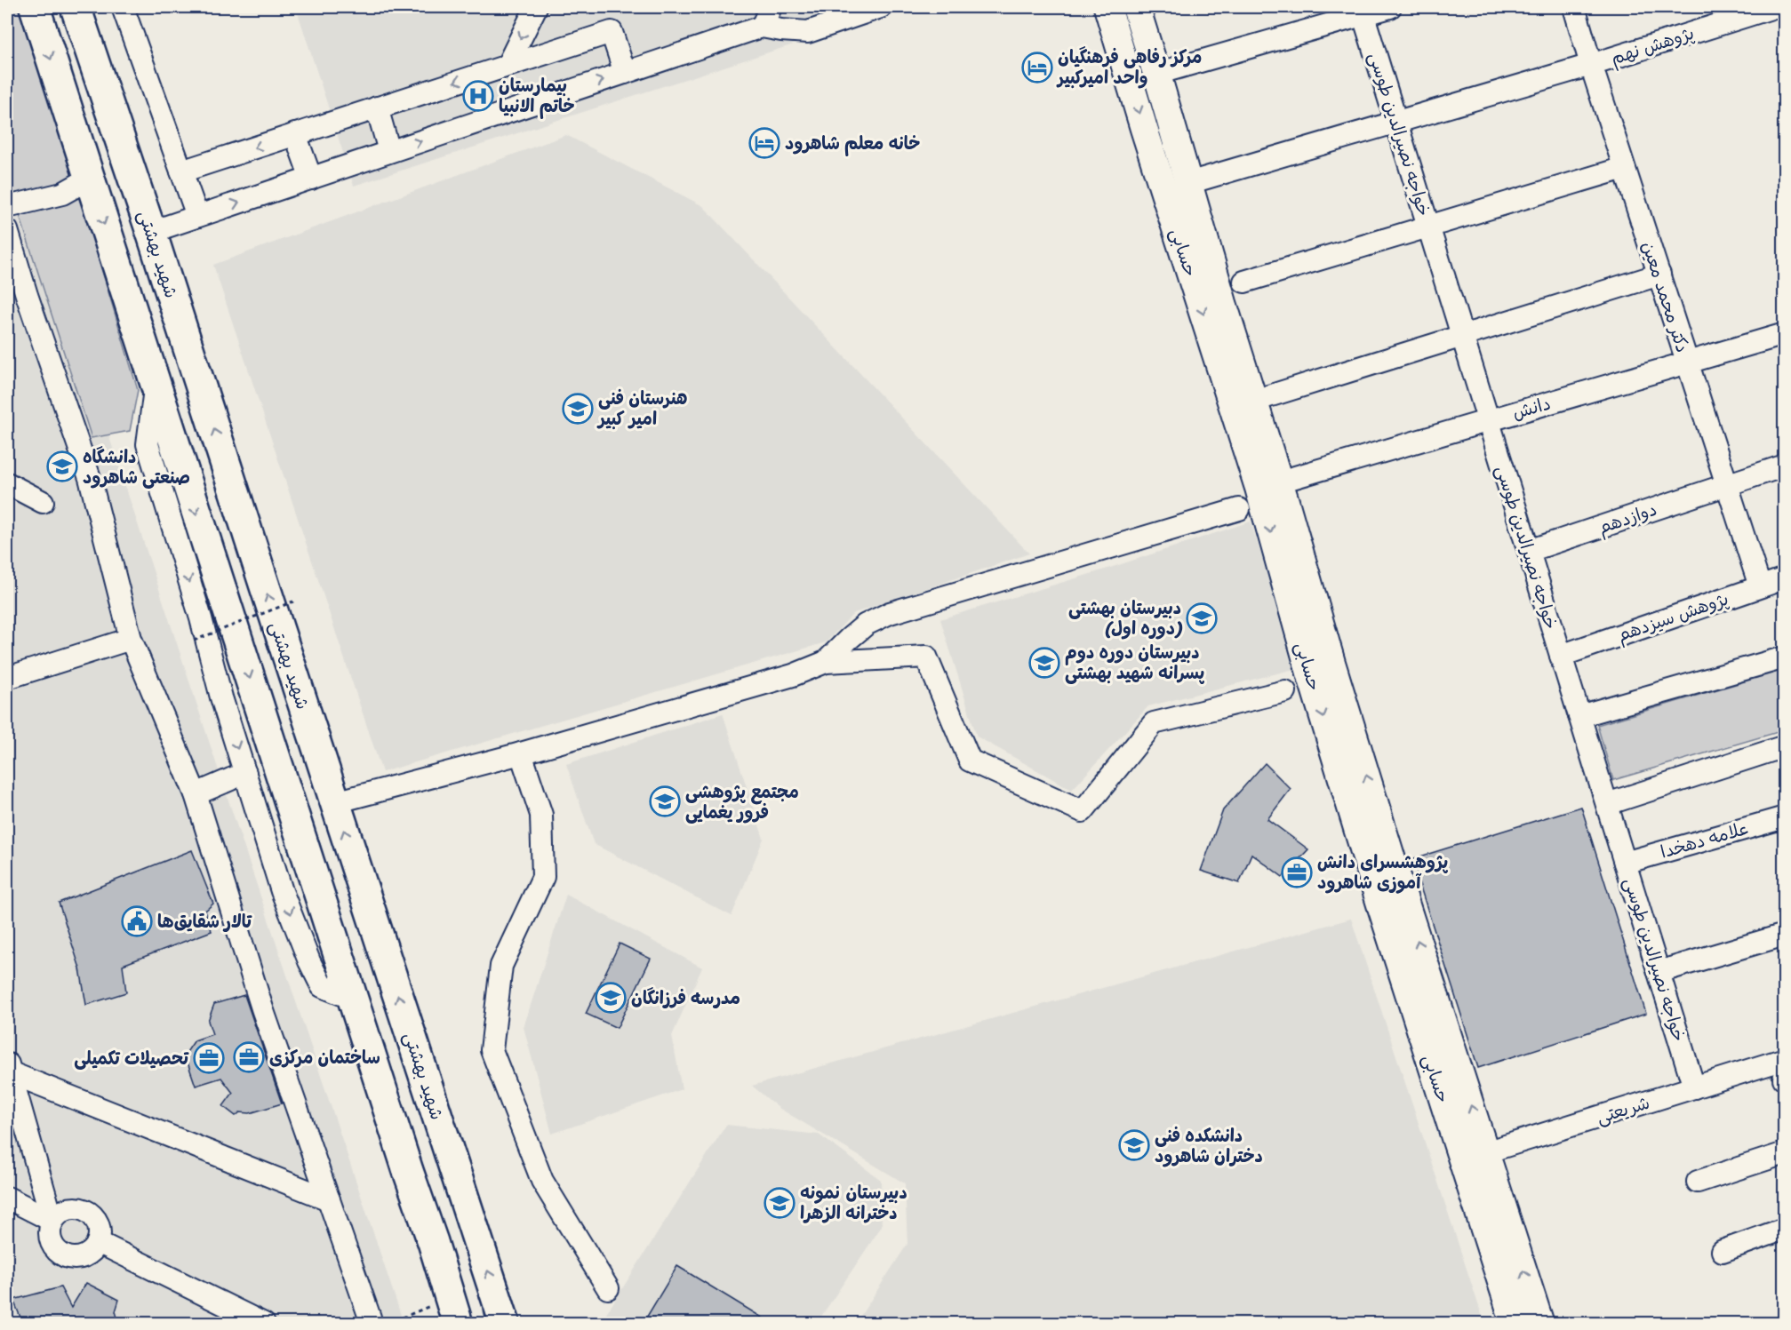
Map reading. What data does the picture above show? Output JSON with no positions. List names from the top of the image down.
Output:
{
  "streets": {
    "highway": ["شهید بهشتی"],
    "main road": ["حسابی"],
    "street": [
      "پژوهش نهم",
      "خواجه نصیرالدین طوسی",
      "دکتر محمد معین",
      "دانش",
      "دوازدهم",
      "پژوهش سیزدهم",
      "علامه دهخدا",
      "شریعتی"
    ]
  },
  "crossings": [
    ["پژوهش نهم", "خواجه نصیرالدین طوسی"],
    ["پژوهش نهم", "حسابی"],
    ["پژوهش نهم", "دکتر محمد معین"],
    ["خواجه نصیرالدین طوسی", "دانش"],
    ["خواجه نصیرالدین طوسی", "دوازدهم"],
    ["خواجه نصیرالدین طوسی", "پژوهش سیزدهم"],
    ["خواجه نصیرالدین طوسی", "علامه دهخدا"],
    ["خواجه نصیرالدین طوسی", "شریعتی"],
    ["حسابی", "دانش"],
    ["حسابی", "شریعتی"],
    ["دکتر محمد معین", "دانش"],
    ["دکتر محمد معین", "دوازدهم"],
    ["دکتر محمد معین", "پژوهش سیزدهم"]
  ],
  "places": {
    "hotel": ["مرکز رفاهی فرهنگیان واحد امیرکبیر", "خانه معلم شاهرود"],
    "hospital": ["بیمارستان خاتم الانبیا"],
    "school or university": [
      "هنرستان فنی امیر کبیر",
      "دانشگاه صنعتی شاهرود",
      "دبیرستان بهشتی (دوره اول)",
      "دبیرستان دوره دوم پسرانه شهید بهشتی",
      "مجتمع پژوهشی فرور یغمایی",
      "مدرسه فرزانگان",
      "دانشکده فنی دختران شاهرود",
      "دبیرستان نمونه دخترانه الزهرا"
    ],
    "office": ["پژوهشسرای دانش آموزی شاهرود", "ساختمان مرکزی", "تحصیلات تکمیلی"],
    "public building": ["تالار شقایق‌‌ها"]
  }
}
